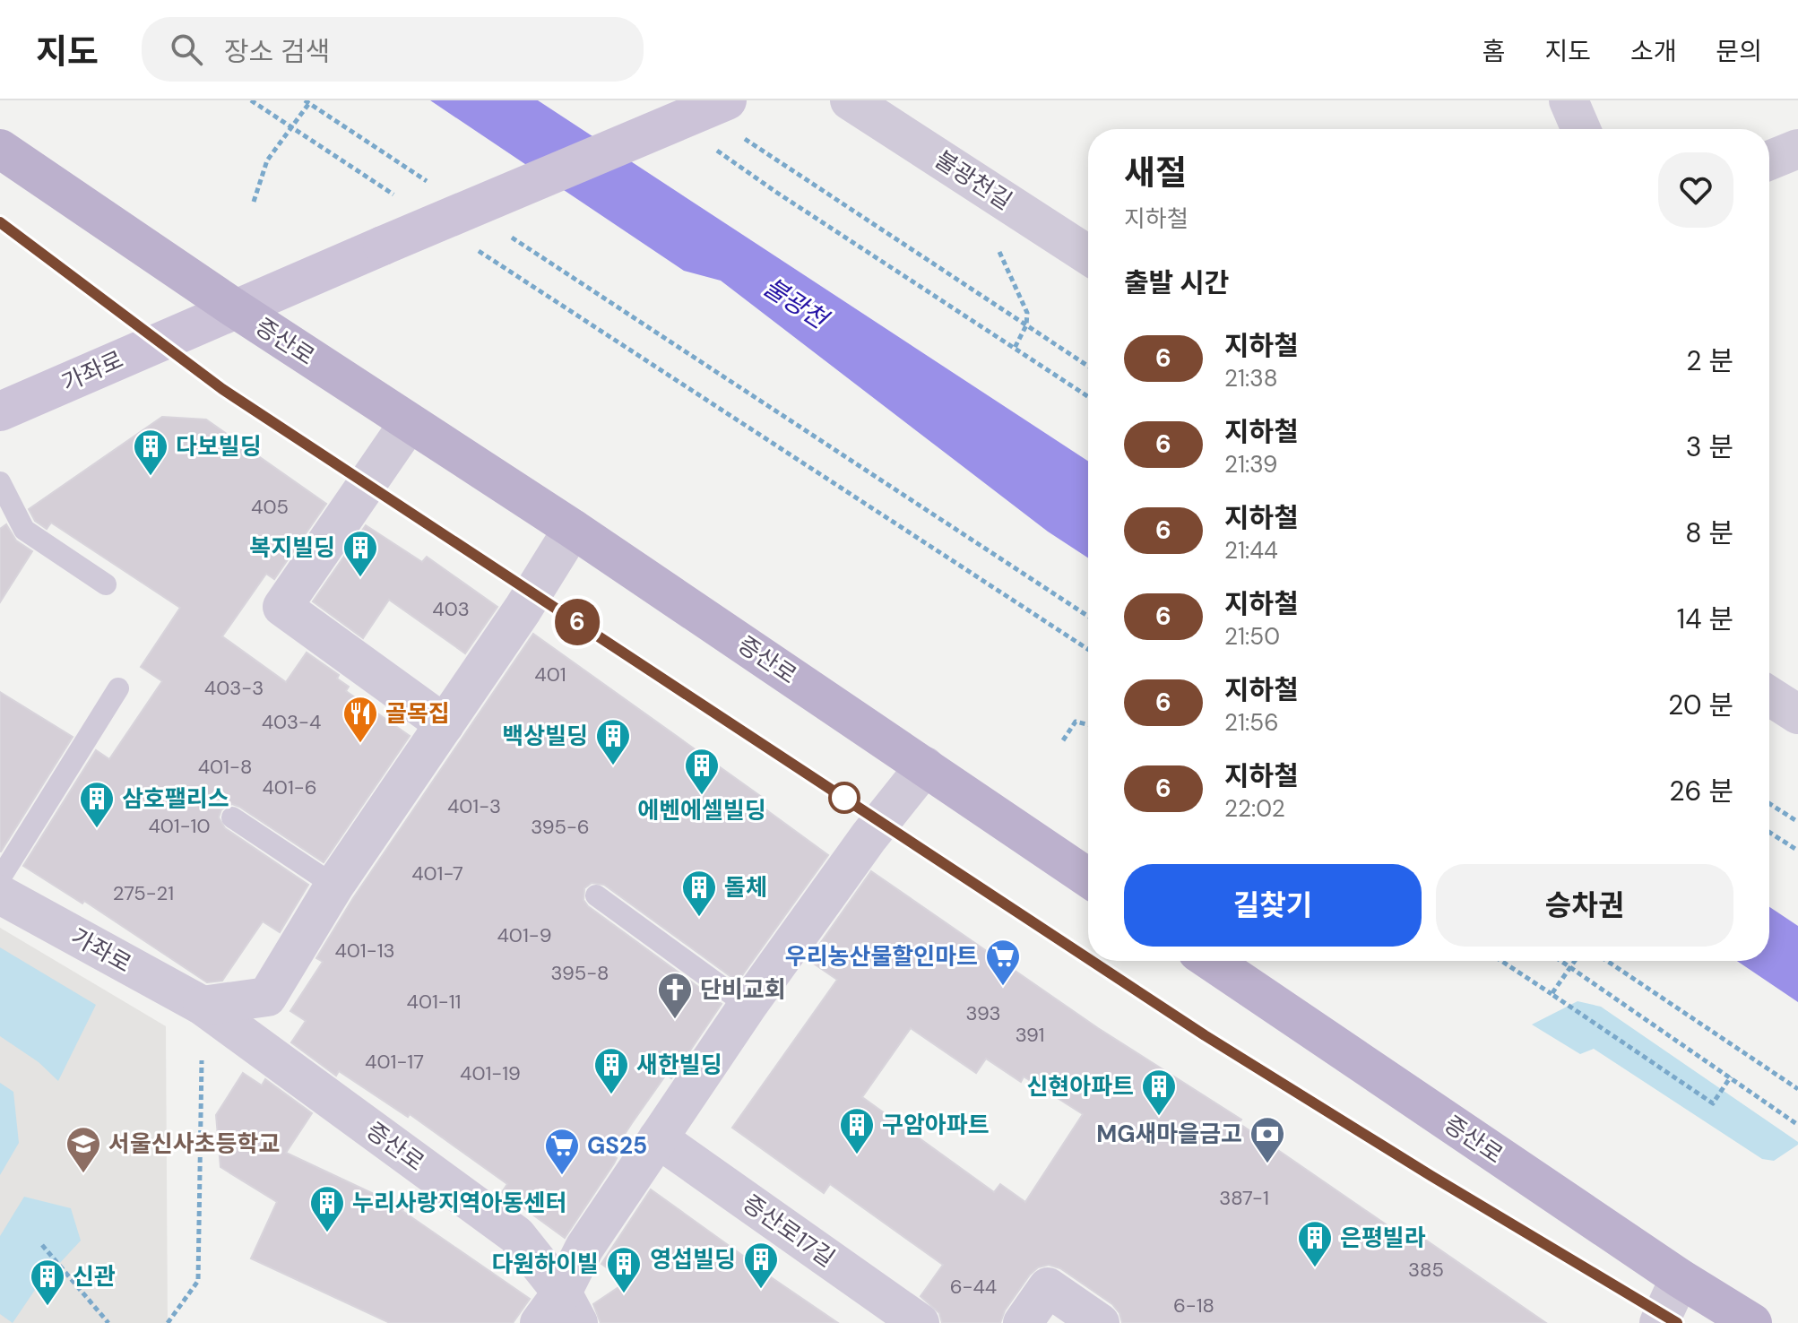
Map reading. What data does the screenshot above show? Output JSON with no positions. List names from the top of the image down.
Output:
{
  "streets": {
    "main road": ["증산로", "가좌로"],
    "street": ["불광천길", "증산로17길"]
  },
  "crossings": [
    ["증산로", "가좌로"],
    ["증산로", "증산로17길"]
  ],
  "water": ["불광천"],
  "places": {
    "building": [
      "다보빌딩",
      "복지빌딩",
      "백상빌딩",
      "에벤에셀빌딩",
      "삼호팰리스",
      "돌체",
      "새한빌딩",
      "신현아파트",
      "구암아파트",
      "누리사랑지역아동센터",
      "은평빌라",
      "영섭빌딩",
      "다원하이빌",
      "신관"
    ],
    "restaurant": ["골목집"],
    "supermarket": ["우리농산물할인마트", "GS25"],
    "church": ["단비교회"],
    "bank": ["MG새마을금고"],
    "school or university": ["서울신사초등학교"]
  },
  "lines": ["metro line 6"],
  "house_numbers": [
    "405",
    "403",
    "401",
    "403-3",
    "403-4",
    "401-8",
    "401-6",
    "401-3",
    "401-10",
    "395-6",
    "401-7",
    "275-21",
    "401-9",
    "401-13",
    "395-8",
    "401-11",
    "393",
    "391",
    "401-17",
    "401-19",
    "387-1",
    "385",
    "6-44",
    "6-18"
  ],
  "page": {
    "header": "지도",
    "search": "장소 검색",
    "nav": [
      "홈",
      "지도",
      "소개",
      "문의"
    ],
    "on_map": "6",
    "heading": [
      ["새절", "지하철"],
      "출발 시간"
    ],
    "list": [
      {
        "mark": "6",
        "name": "지하철",
        "note": "21:38",
        "value": "2 분"
      },
      {
        "mark": "6",
        "name": "지하철",
        "note": "21:39",
        "value": "3 분"
      },
      {
        "mark": "6",
        "name": "지하철",
        "note": "21:44",
        "value": "8 분"
      },
      {
        "mark": "6",
        "name": "지하철",
        "note": "21:50",
        "value": "14 분"
      },
      {
        "mark": "6",
        "name": "지하철",
        "note": "21:56",
        "value": "20 분"
      },
      {
        "mark": "6",
        "name": "지하철",
        "note": "22:02",
        "value": "26 분"
      }
    ],
    "buttons": ["길찾기", "승차권"]
  }
}
